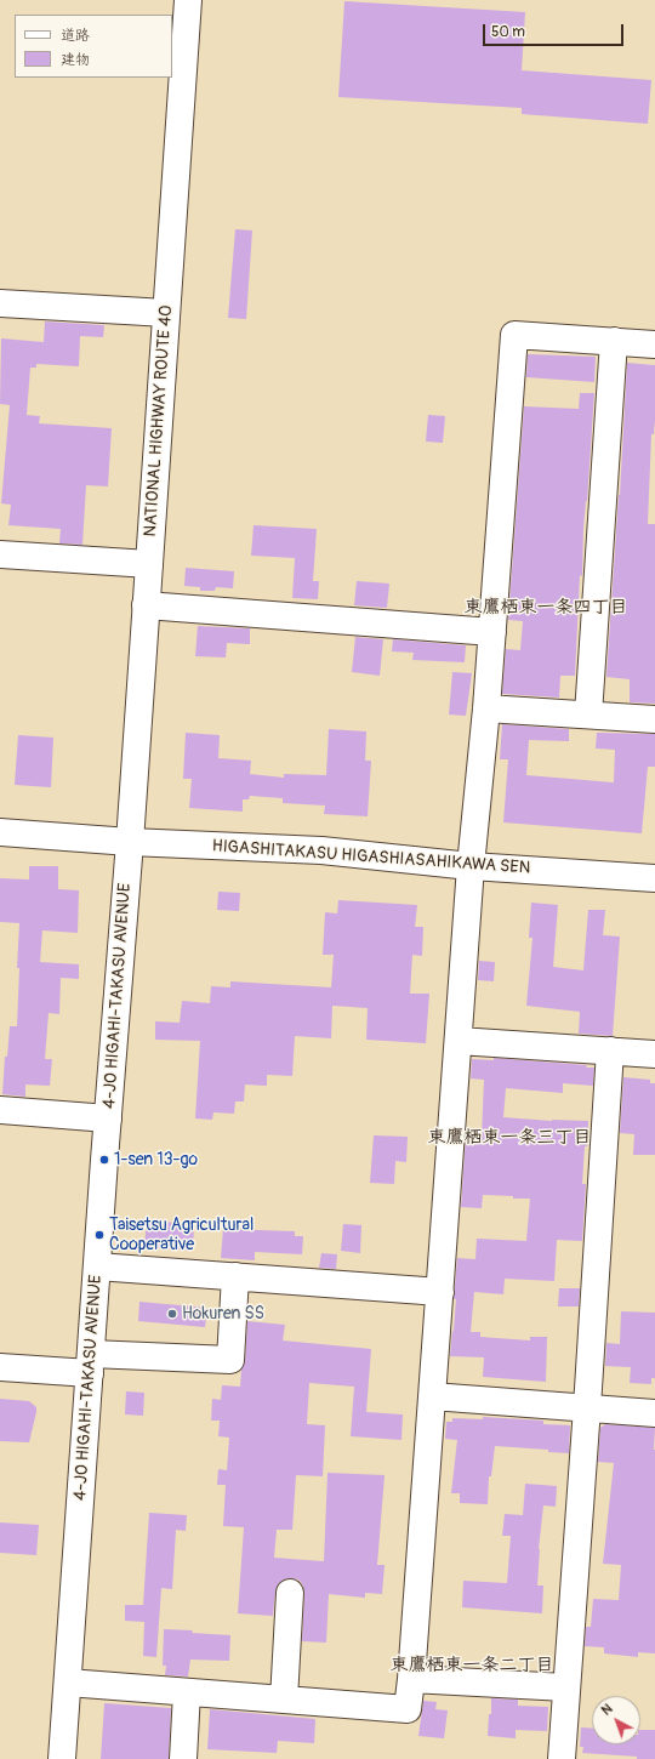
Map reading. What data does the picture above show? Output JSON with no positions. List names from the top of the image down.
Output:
{
  "streets": {
    "main road": ["NATIONAL HIGHWAY ROUTE 40", "HIGASHITAKASU HIGASHIASAHIKAWA SEN", "4-JO HIGAHI-TAKASU AVENUE"]
  },
  "crossings": [
    ["NATIONAL HIGHWAY ROUTE 40", "HIGASHITAKASU HIGASHIASAHIKAWA SEN"],
    ["NATIONAL HIGHWAY ROUTE 40", "4-JO HIGAHI-TAKASU AVENUE"],
    ["HIGASHITAKASU HIGASHIASAHIKAWA SEN", "4-JO HIGAHI-TAKASU AVENUE"]
  ],
  "districts": ["東鷹栖東一条四丁目", "東鷹栖東一条三丁目", "東鷹栖東一条二丁目"],
  "places": ["1-sen 13-go", "Taisetsu Agricultural Cooperative", "Hokuren SS"],
  "legend": ["道路", "建物"],
  "scale_bar": "50 m",
  "north": "top left"
}
